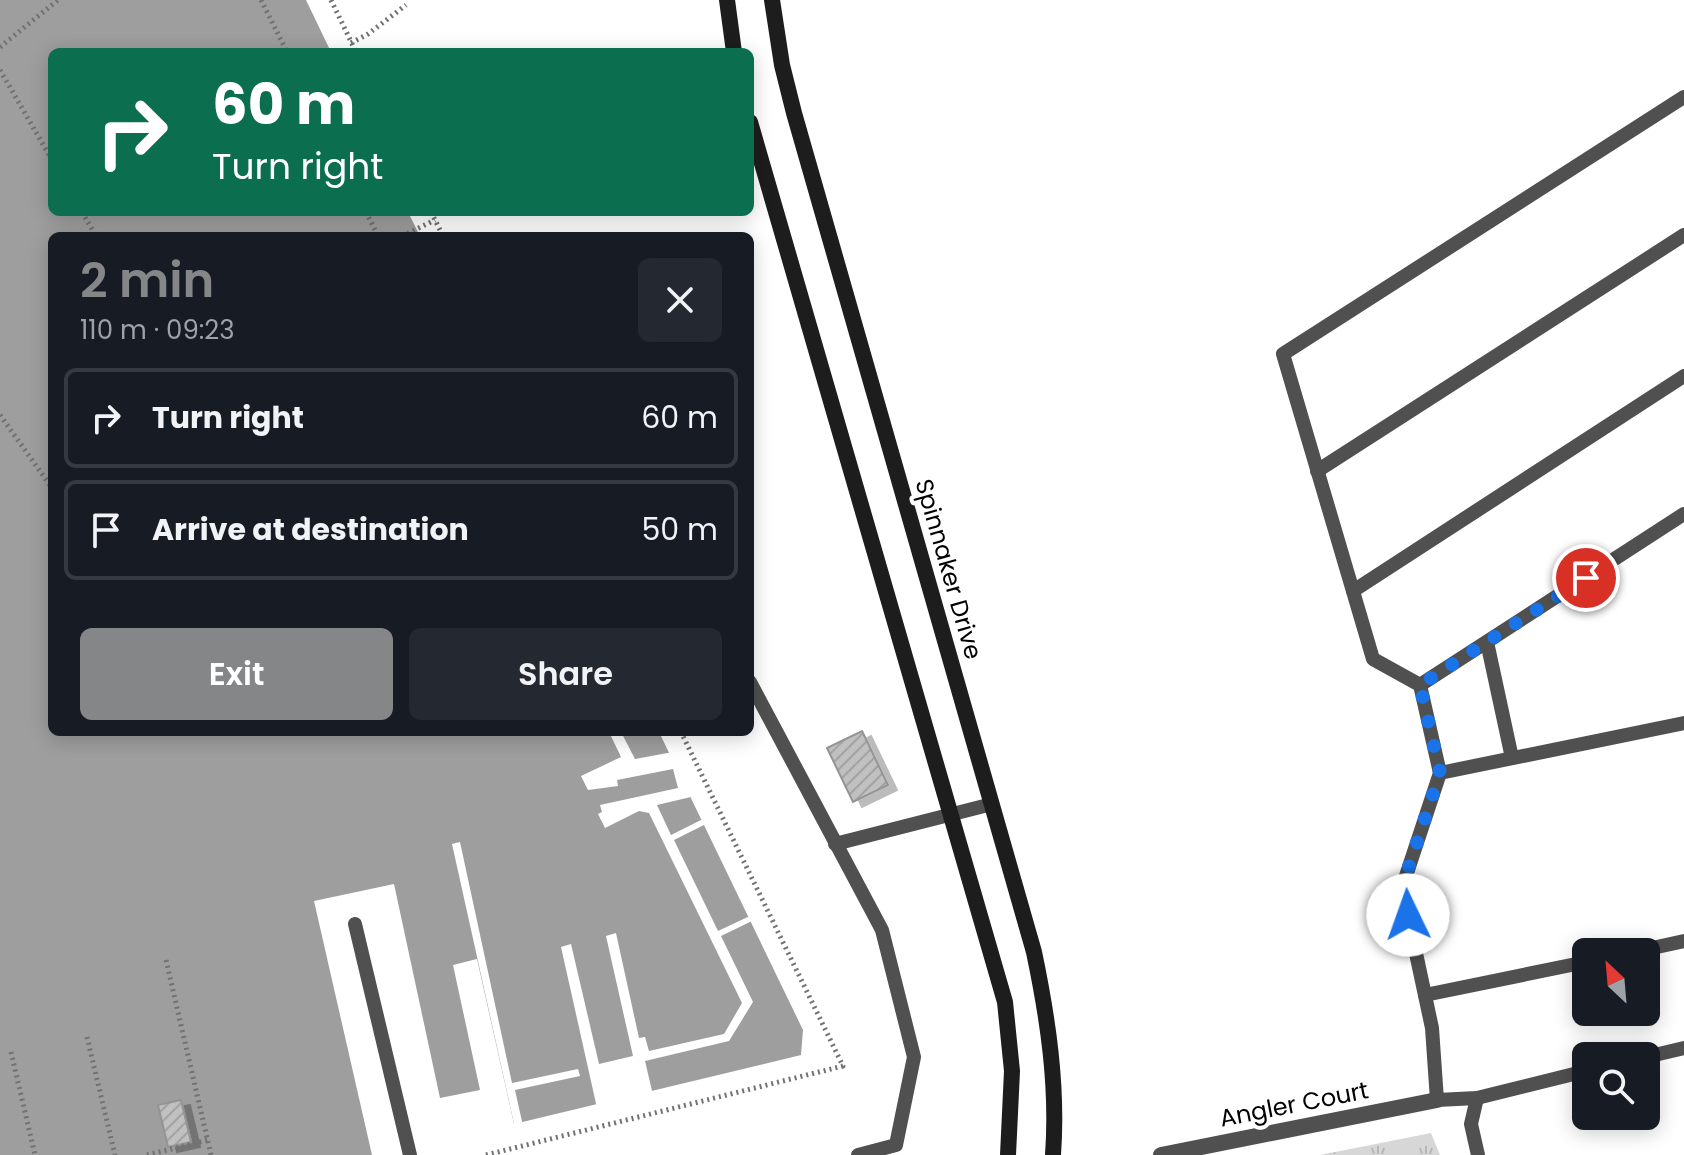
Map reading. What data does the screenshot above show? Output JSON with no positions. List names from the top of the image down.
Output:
{
  "streets": {
    "street": ["Spinnaker Drive", "Angler Court"]
  },
  "north": "top left",
  "page": {
    "turn": ["60 m", "Turn right"],
    "heading": ["2 min", "110 m · 09:23"],
    "list": [
      {
        "name": "Turn right",
        "value": "60 m"
      },
      {
        "name": "Arrive at destination",
        "value": "50 m"
      }
    ],
    "buttons": ["Exit", "Share"]
  }
}
